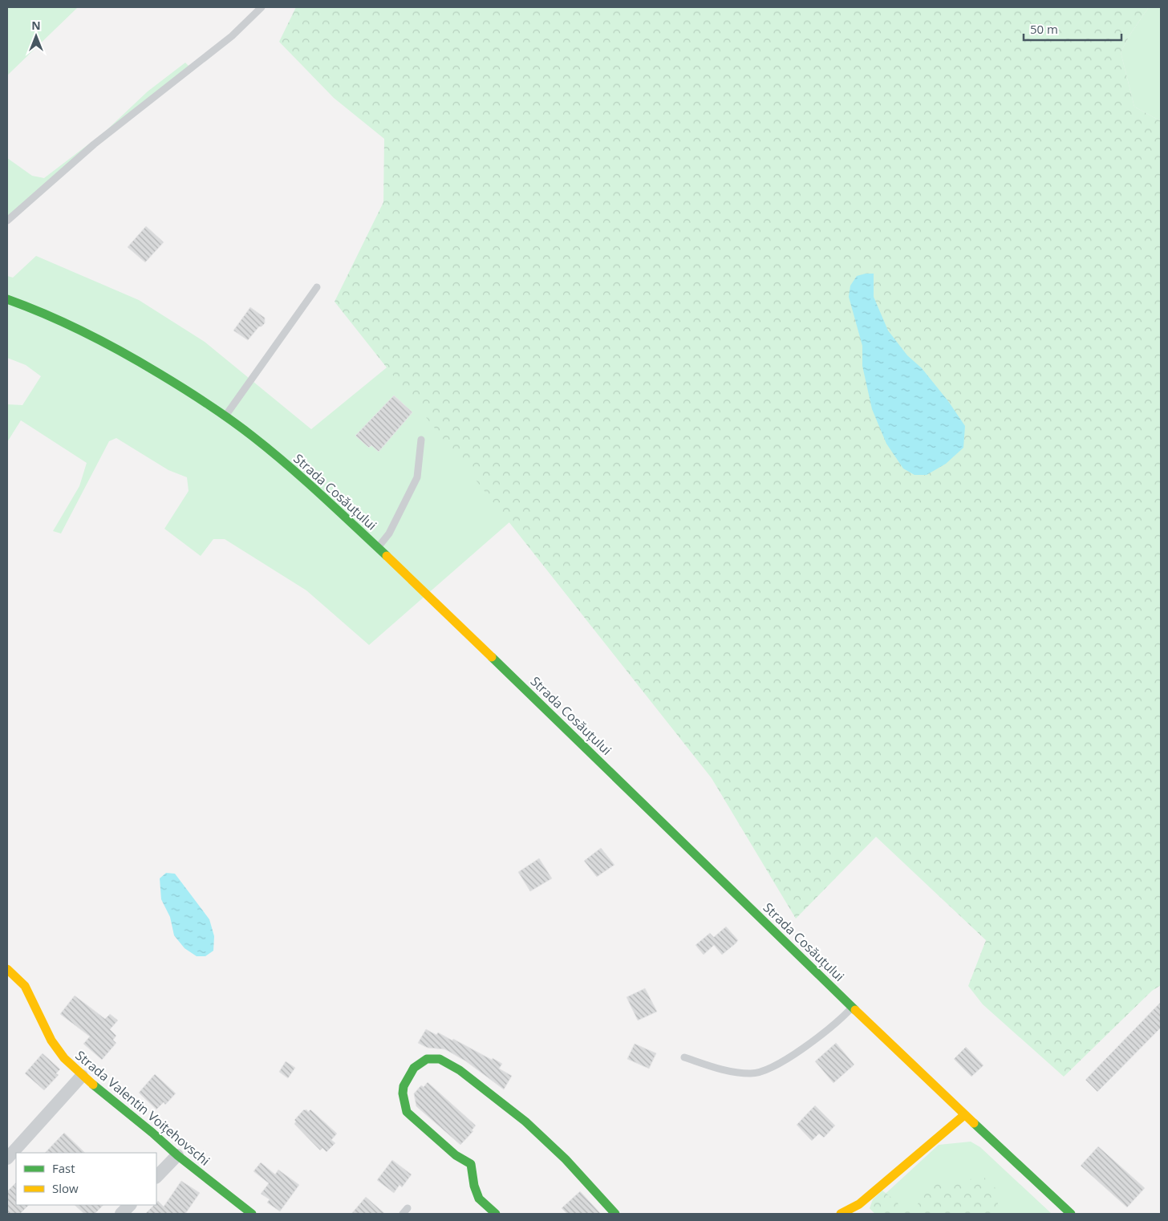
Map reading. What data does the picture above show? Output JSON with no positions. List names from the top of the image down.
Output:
{
  "streets": {
    "main road": ["Strada Cosăuțului", "Strada Valentin Voițehovschi"]
  },
  "legend": ["Fast", "Slow"],
  "scale_bar": "50 m",
  "north": "top"
}
